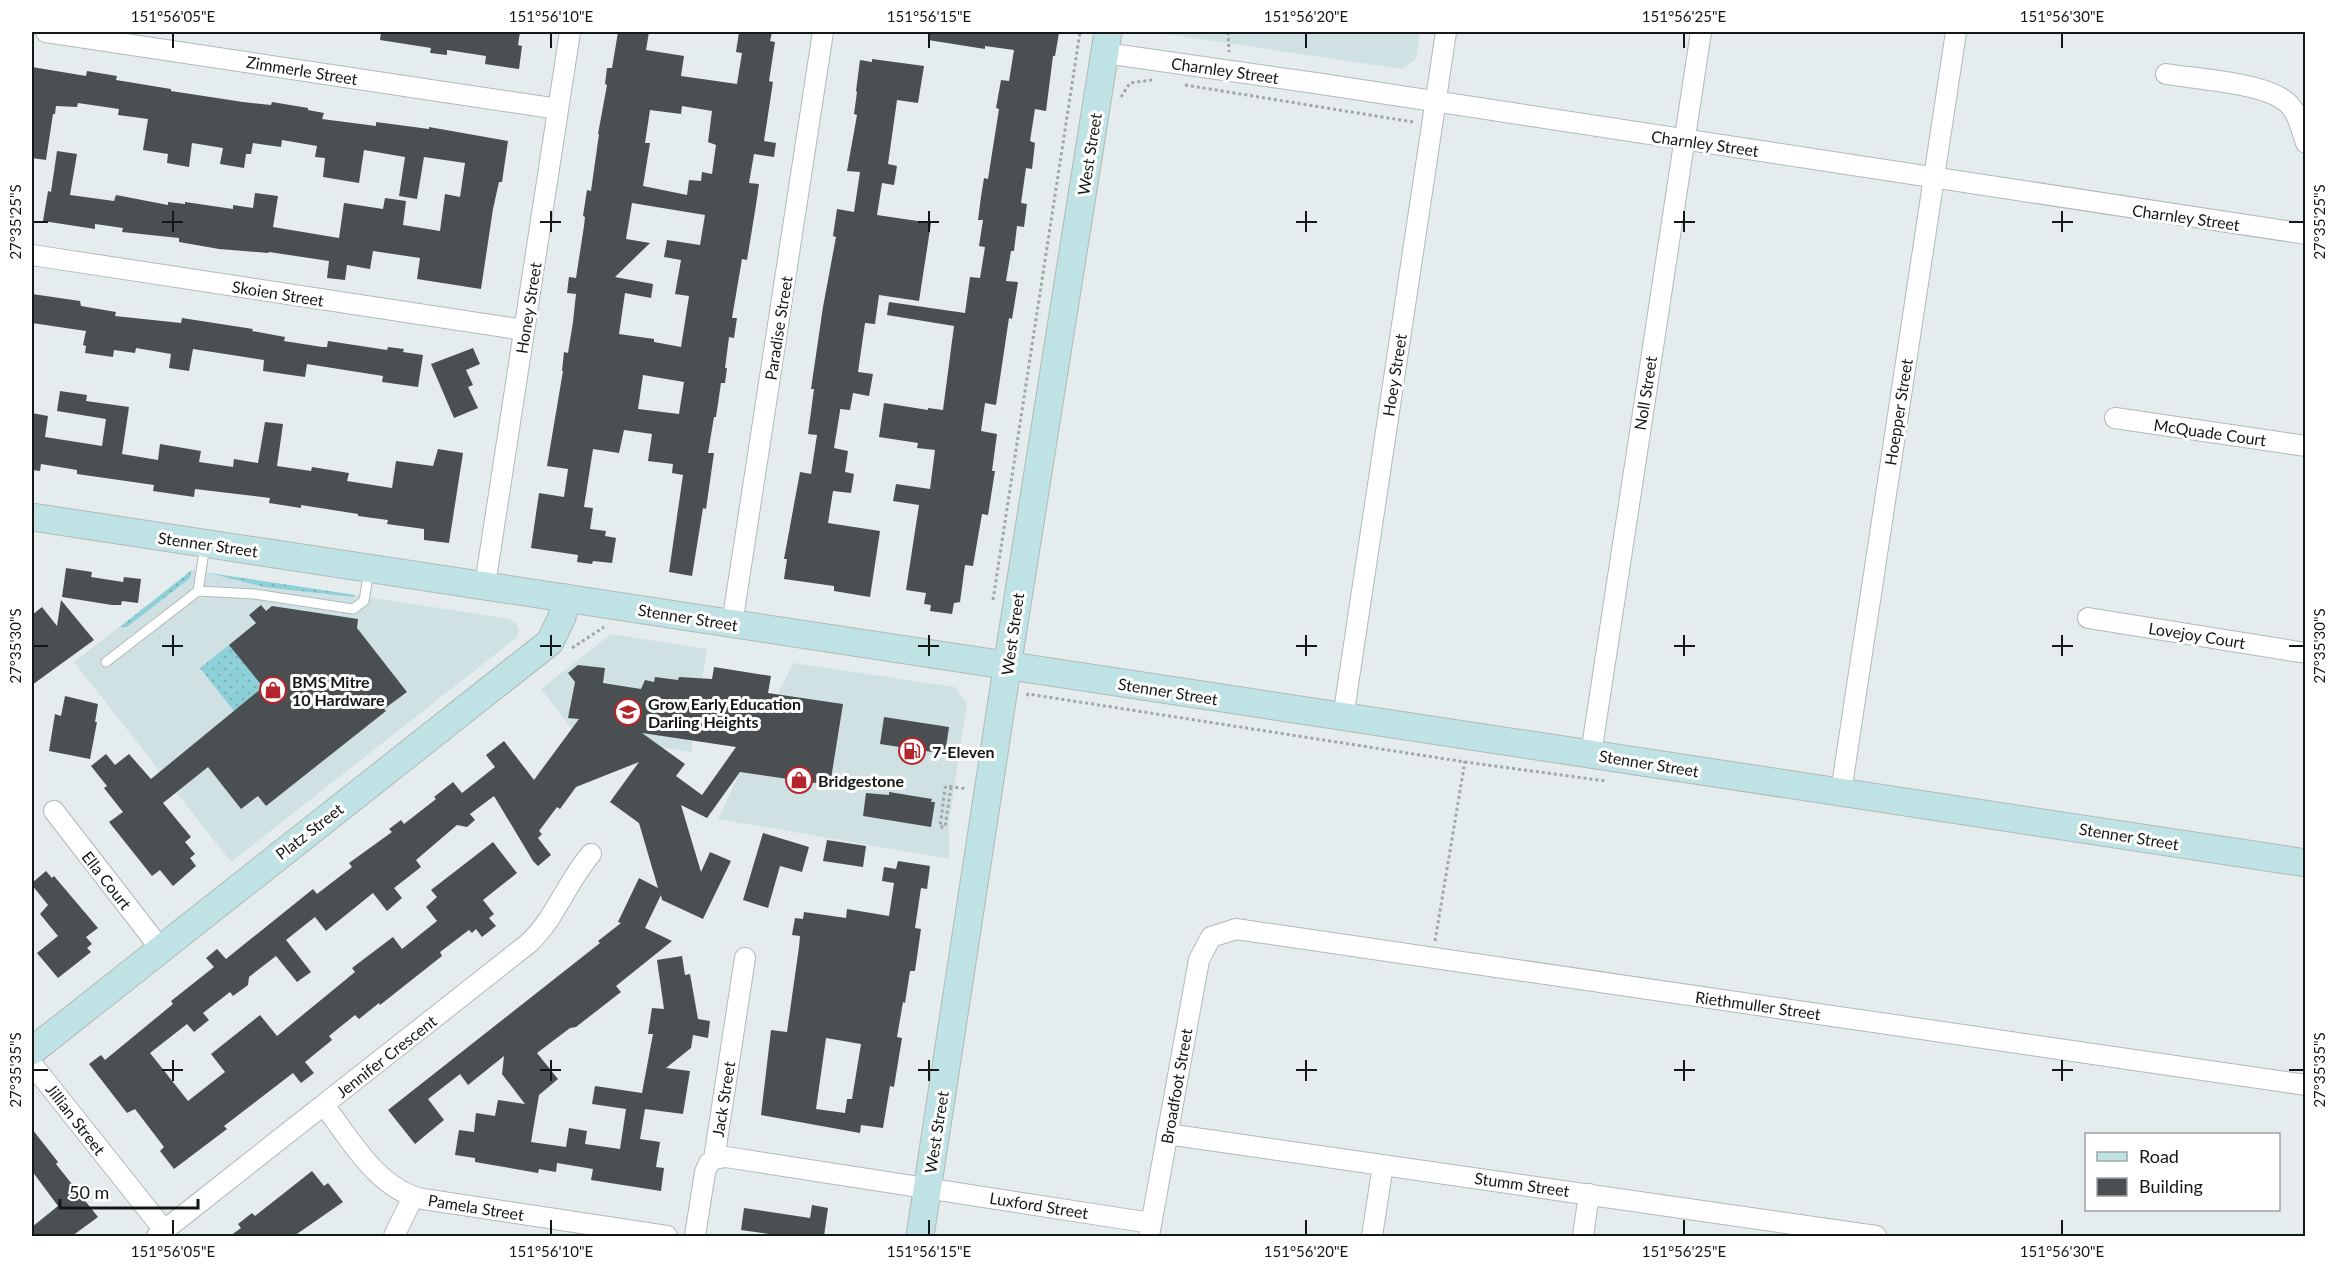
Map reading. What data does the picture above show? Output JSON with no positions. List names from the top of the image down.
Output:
{
  "streets": {
    "main road": ["West Street", "Stenner Street", "Platz Street"],
    "street": [
      "Zimmerle Street",
      "Charnley Street",
      "Skoien Street",
      "Honey Street",
      "Paradise Street",
      "Hoey Street",
      "Noll Street",
      "Hoepper Street",
      "McQuade Court",
      "Lovejoy Court",
      "Ella Court",
      "Riethmuller Street",
      "Jennifer Crescent",
      "Broadfoot Street",
      "Jack Street",
      "Jillian Street",
      "Stumm Street",
      "Luxford Street",
      "Pamela Street"
    ]
  },
  "crossings": [
    ["Zimmerle Street", "Honey Street"],
    ["Charnley Street", "West Street"],
    ["Charnley Street", "Hoey Street"],
    ["Charnley Street", "Noll Street"],
    ["Charnley Street", "Hoepper Street"],
    ["West Street", "Stenner Street"],
    ["West Street", "Luxford Street"],
    ["Skoien Street", "Honey Street"],
    ["Honey Street", "Stenner Street"],
    ["Paradise Street", "Stenner Street"],
    ["Hoey Street", "Stenner Street"],
    ["Noll Street", "Stenner Street"],
    ["Hoepper Street", "Stenner Street"],
    ["Stenner Street", "Platz Street"],
    ["Platz Street", "Ella Court"],
    ["Riethmuller Street", "Broadfoot Street"],
    ["Jennifer Crescent", "Jillian Street"],
    ["Jennifer Crescent", "Pamela Street"],
    ["Broadfoot Street", "Stumm Street"],
    ["Broadfoot Street", "Luxford Street"]
  ],
  "places": {
    "shop": ["BMS Mitre 10 Hardware", "Bridgestone"],
    "school or university": ["Grow Early Education Darling Heights"],
    "fuel station": ["7-Eleven"]
  },
  "legend": ["Road", "Building"],
  "scale_bar": "50 m",
  "coordinates": [
    "151°56'05\"E",
    "151°56'10\"E",
    "151°56'15\"E",
    "151°56'20\"E",
    "151°56'25\"E",
    "151°56'30\"E",
    "27°35'25\"S",
    "27°35'30\"S",
    "27°35'35\"S"
  ]
}
